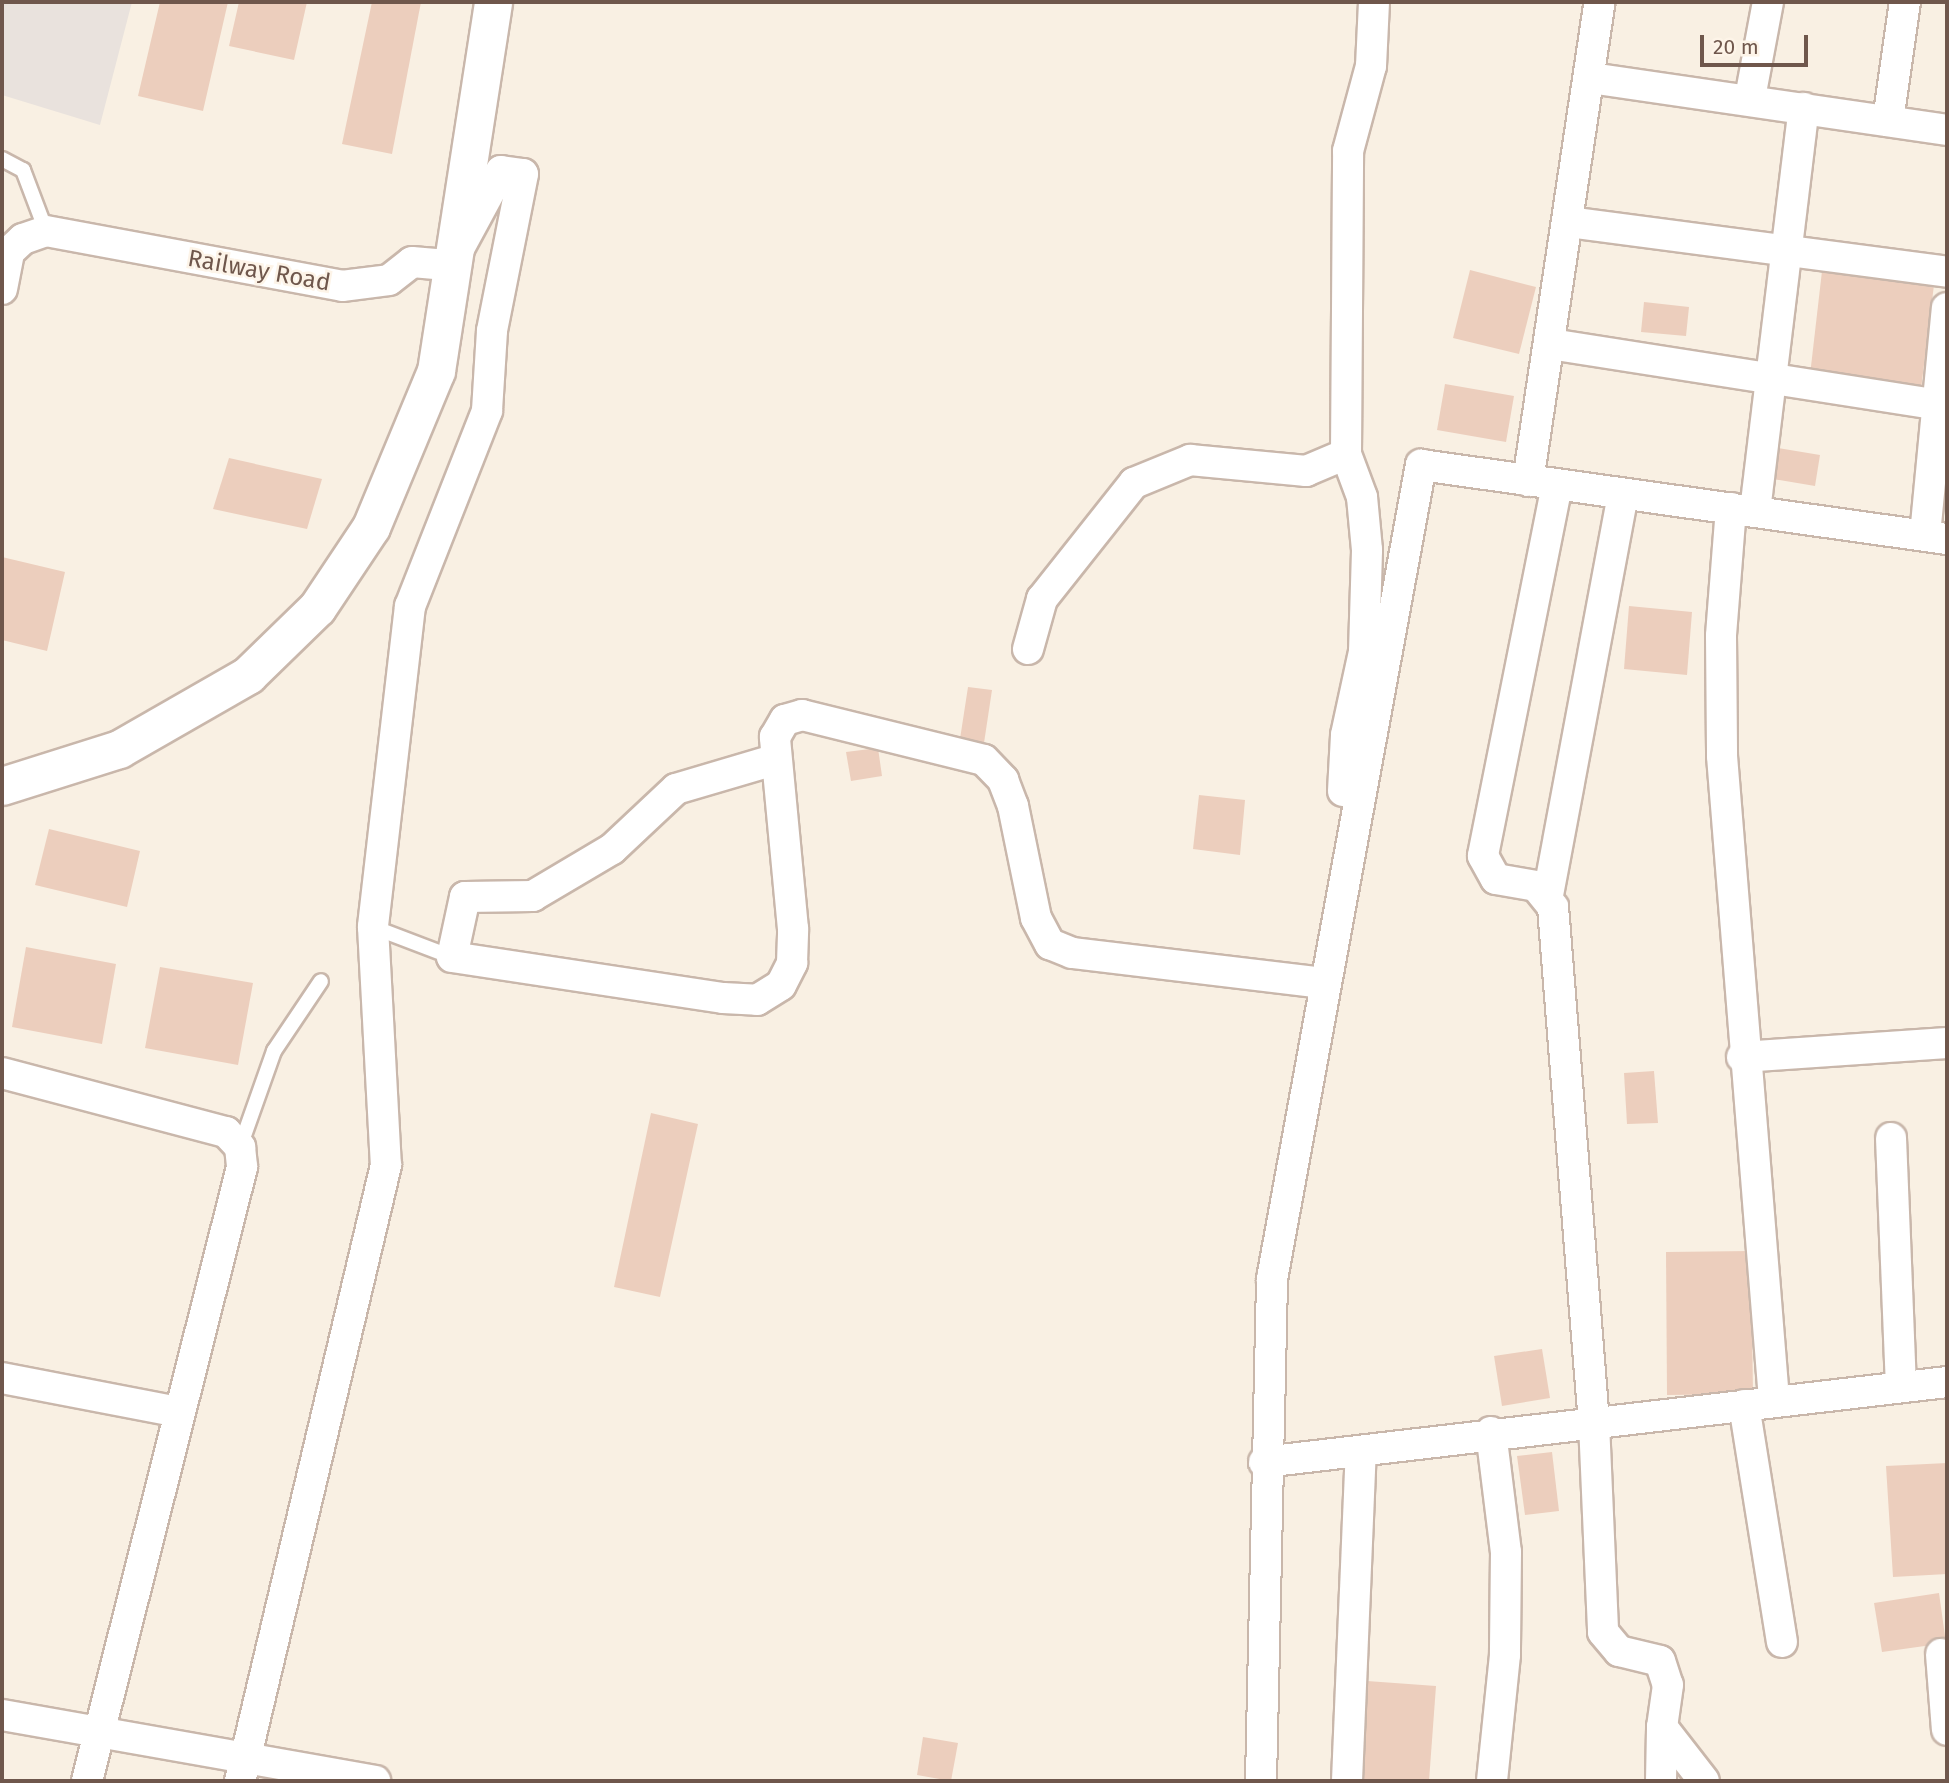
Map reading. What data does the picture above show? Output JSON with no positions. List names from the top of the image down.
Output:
{
  "streets": {
    "street": ["Railway Road"]
  },
  "scale_bar": "20 m"
}
